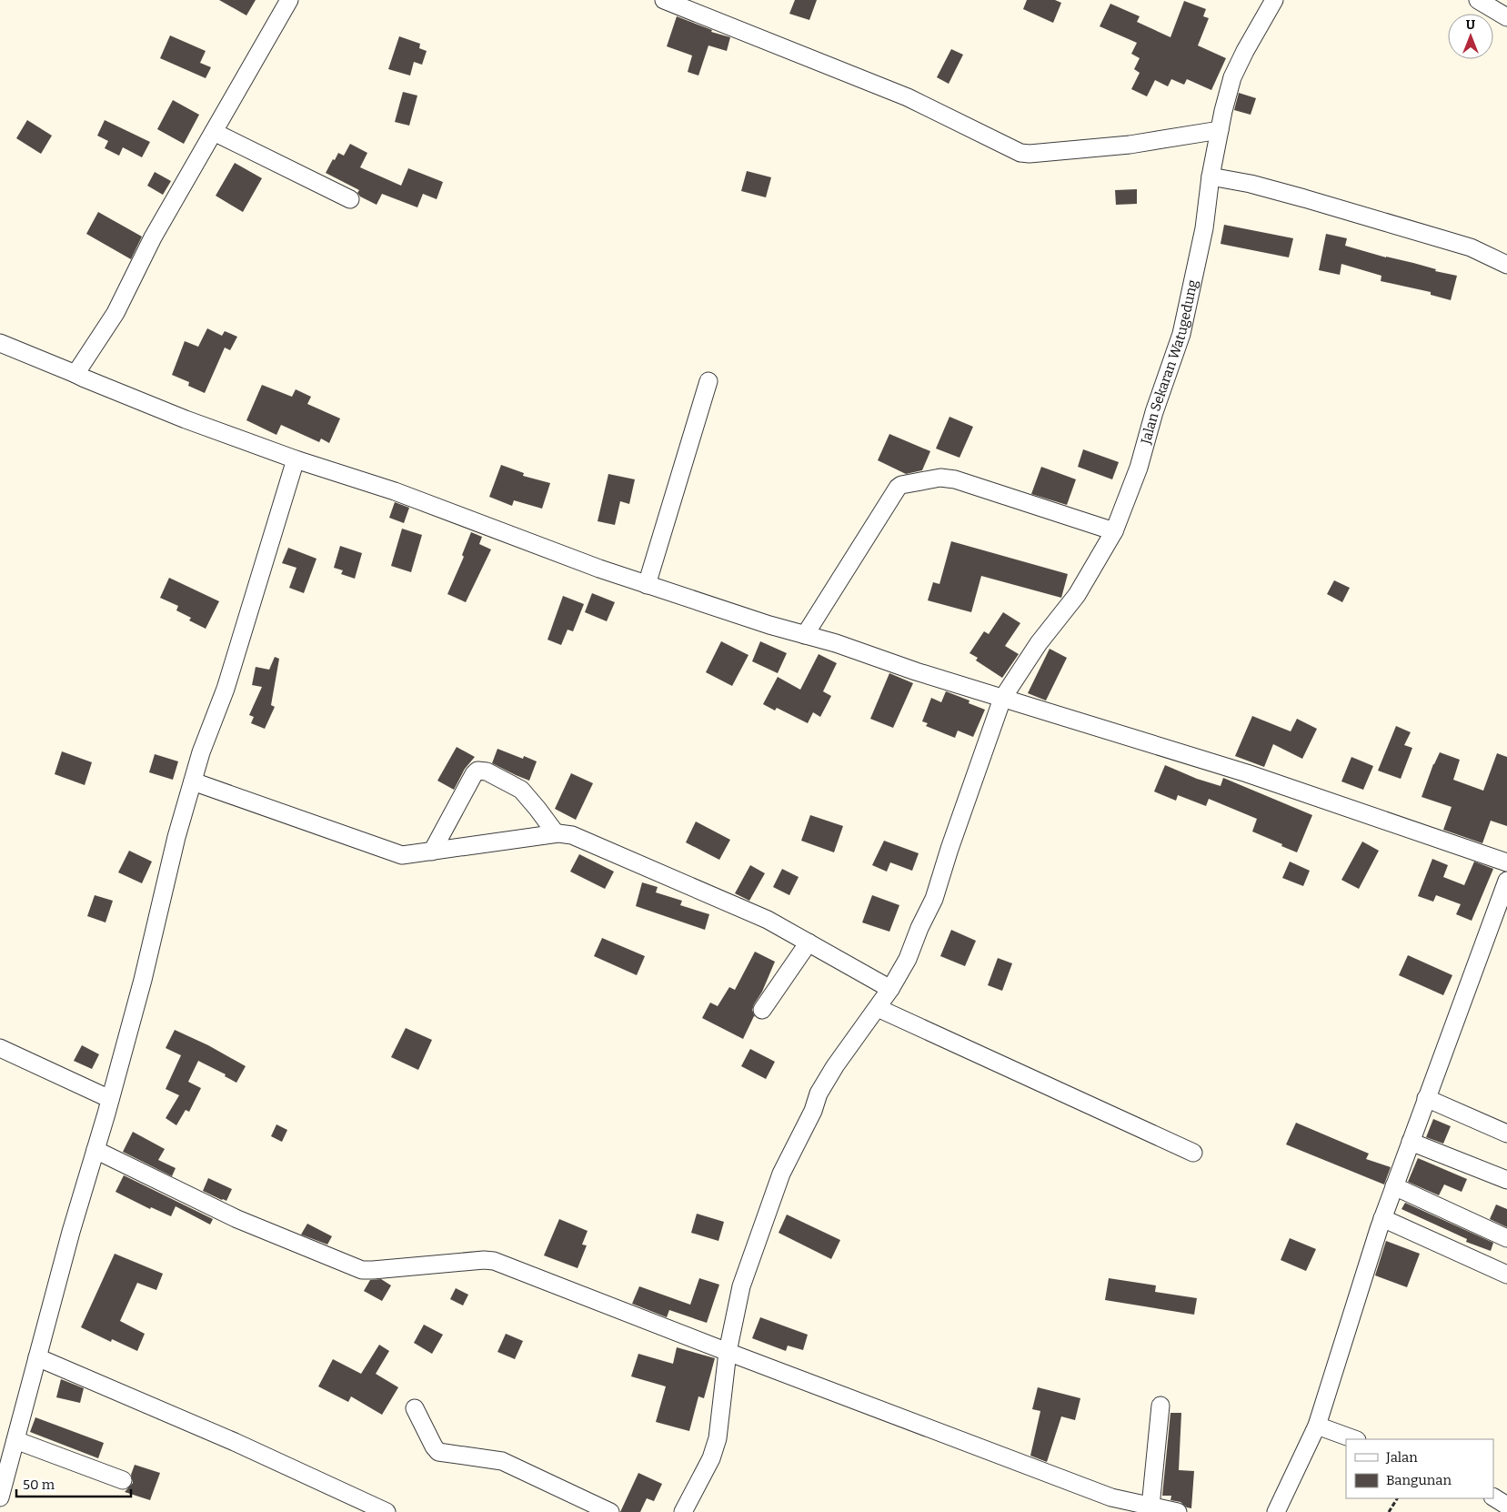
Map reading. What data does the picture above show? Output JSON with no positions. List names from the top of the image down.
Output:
{
  "streets": {
    "street": ["Jalan Sekaran Watugedung"]
  },
  "legend": ["Jalan", "Bangunan"],
  "scale_bar": "50 m",
  "north": "top"
}
